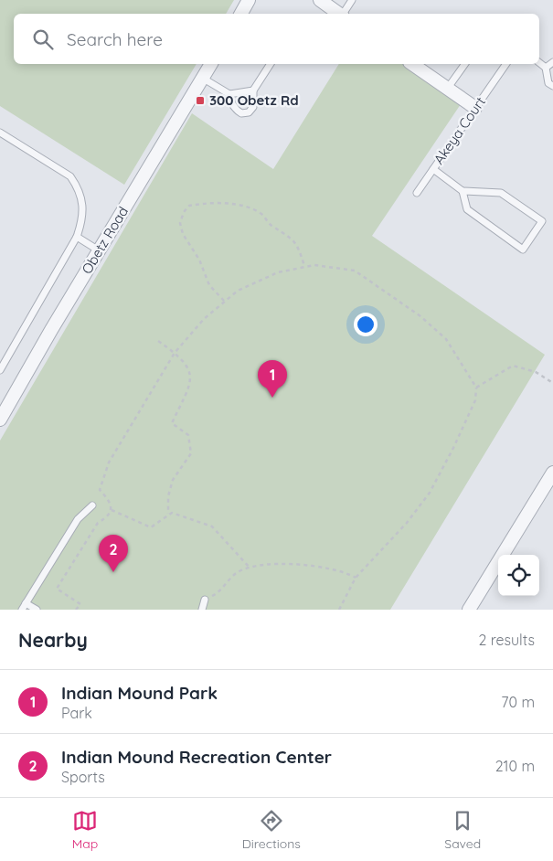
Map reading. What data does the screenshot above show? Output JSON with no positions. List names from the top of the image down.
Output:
{
  "streets": {
    "street": ["Obetz Road"],
    "lane": ["Akeya Court"]
  },
  "places": {
    "transit": ["300 Obetz Rd"]
  },
  "page": {
    "search": "Search here",
    "pins": ["1", "2"],
    "heading": ["Nearby", "2 results"],
    "list": [
      {
        "mark": "1",
        "name": "Indian Mound Park",
        "note": "Park",
        "value": "70 m"
      },
      {
        "mark": "2",
        "name": "Indian Mound Recreation Center",
        "note": "Sports",
        "value": "210 m"
      }
    ],
    "nav": ["Map", "Directions", "Saved"]
  }
}
